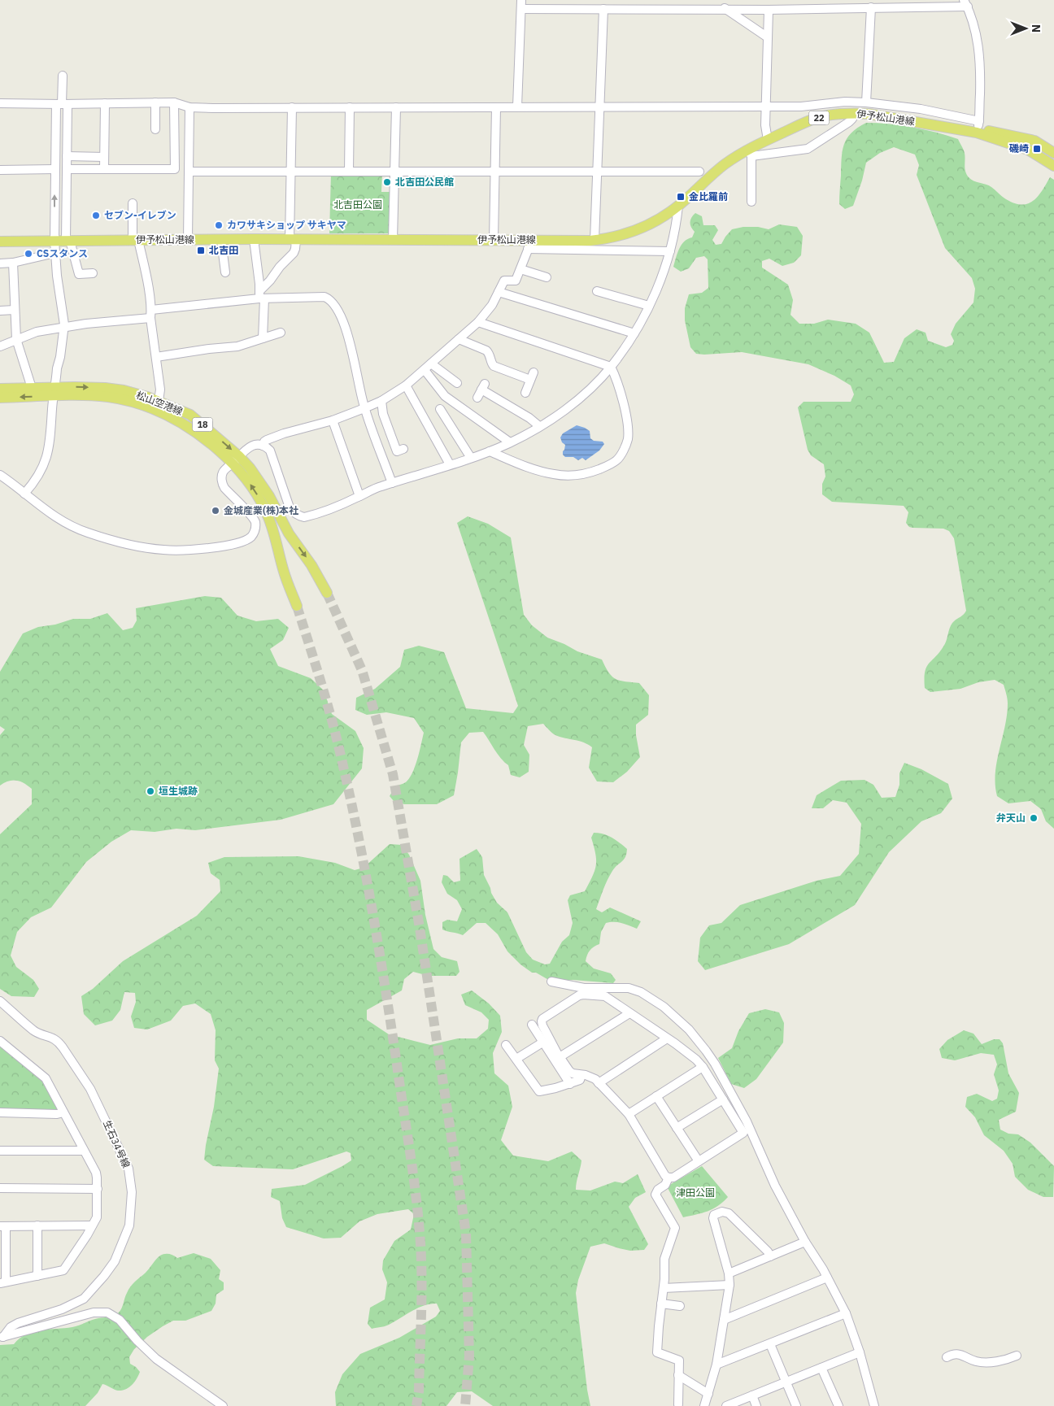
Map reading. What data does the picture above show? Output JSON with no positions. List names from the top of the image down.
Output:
{
  "streets": {
    "main road": [
      "22",
      "伊予松山港線",
      "松山空港線",
      "18"
    ],
    "street": ["生石34号線"]
  },
  "parks": ["北吉田公園", "津田公園"],
  "places": {
    "transit": ["磯崎", "金比羅前", "北吉田"],
    "other": [
      "北吉田公民館",
      "セブン-イレブン",
      "カワサキショップ サキヤマ",
      "CSスタンス",
      "金城産業(株)本社",
      "垣生城跡",
      "弁天山"
    ]
  },
  "north": "right"
}
